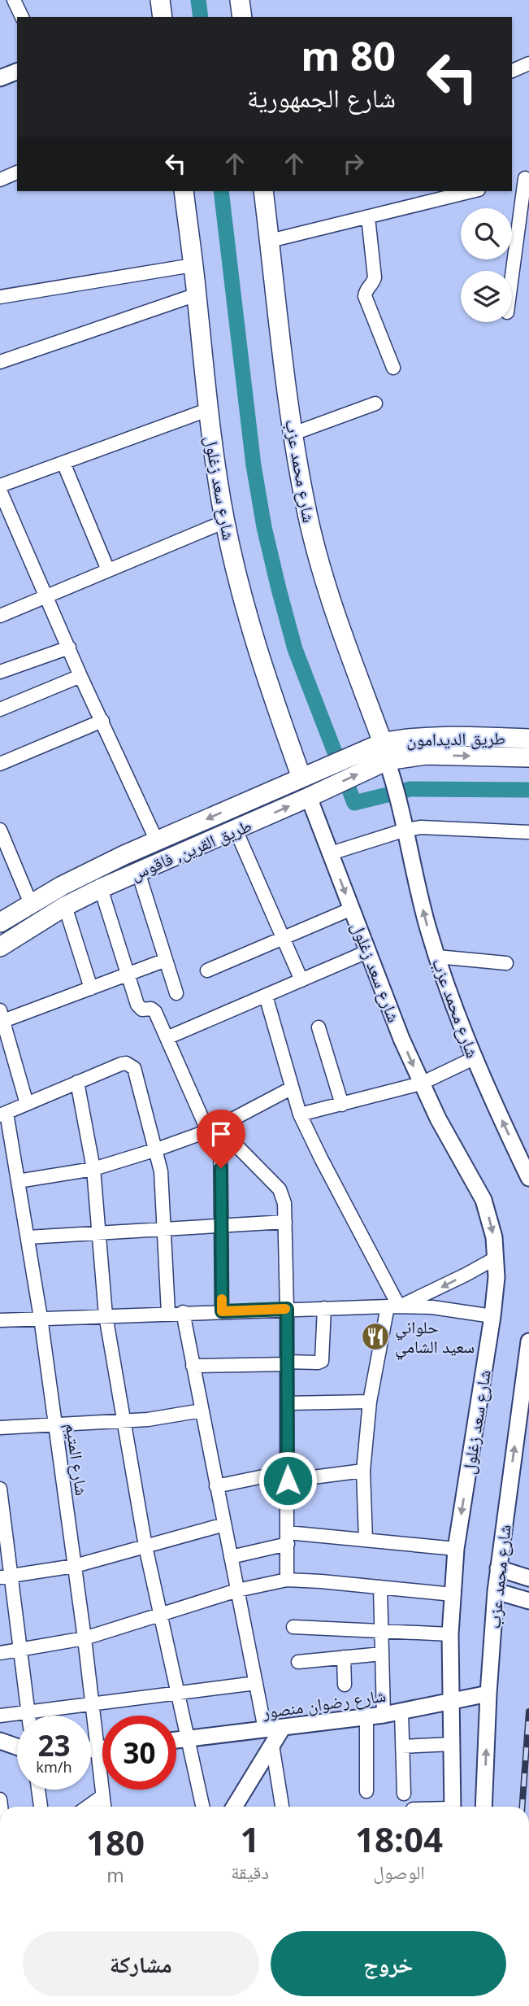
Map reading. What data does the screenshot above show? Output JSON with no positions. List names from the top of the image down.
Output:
{
  "streets": {
    "main road": [
      "شارع محمد عزب",
      "شارع سعد زغلول",
      "طريق الديدامون",
      "طريق القرين, فاقوس"
    ],
    "street": ["شارع المتيم", "شارع رضوان منصور"]
  },
  "crossings": [
    ["شارع محمد عزب", "طريق الديدامون"],
    ["شارع محمد عزب", "طريق القرين, فاقوس"],
    ["شارع محمد عزب", "شارع رضوان منصور"],
    ["شارع سعد زغلول", "طريق القرين, فاقوس"],
    ["شارع سعد زغلول", "شارع رضوان منصور"],
    ["طريق الديدامون", "طريق القرين, فاقوس"]
  ],
  "one_way": ["شارع محمد عزب", "شارع سعد زغلول"],
  "places": {
    "restaurant": ["حلواني سعيد الشامي"]
  },
  "page": {
    "turn": ["80 m", "شارع الجمهورية"],
    "speed": "23 km/h",
    "limit": "30",
    "eta": [
      "18:04",
      "الوصول",
      "1",
      "دقيقة",
      "180",
      "m"
    ],
    "buttons": ["خروج", "مشاركة"]
  }
}
